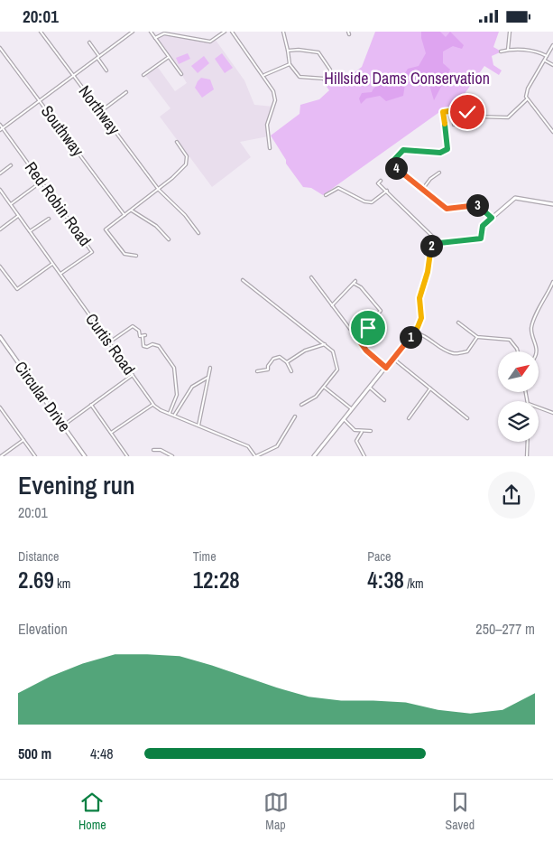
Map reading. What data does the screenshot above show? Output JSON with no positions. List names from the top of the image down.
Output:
{
  "streets": {
    "street": [
      "Northway",
      "Southway",
      "Red Robin Road",
      "Curtis Road",
      "Circular Drive"
    ]
  },
  "crossings": [
    ["Red Robin Road", "Curtis Road"]
  ],
  "parks": ["Hillside Dams Conservation"],
  "north": "top right",
  "page": {
    "status": "20:01",
    "pins": [
      "4",
      "3",
      "2",
      "1"
    ],
    "heading": ["Evening run", "20:01"],
    "stats": [
      ["Distance", "2.69 km"],
      ["Time", "12:28"],
      ["Pace", "4:38 /km"]
    ],
    "chart": ["Elevation", "250–277 m"],
    "list": [
      {
        "name": "500 m",
        "note": "4:48"
      }
    ],
    "tabs": ["Home", "Map", "Saved"]
  }
}
